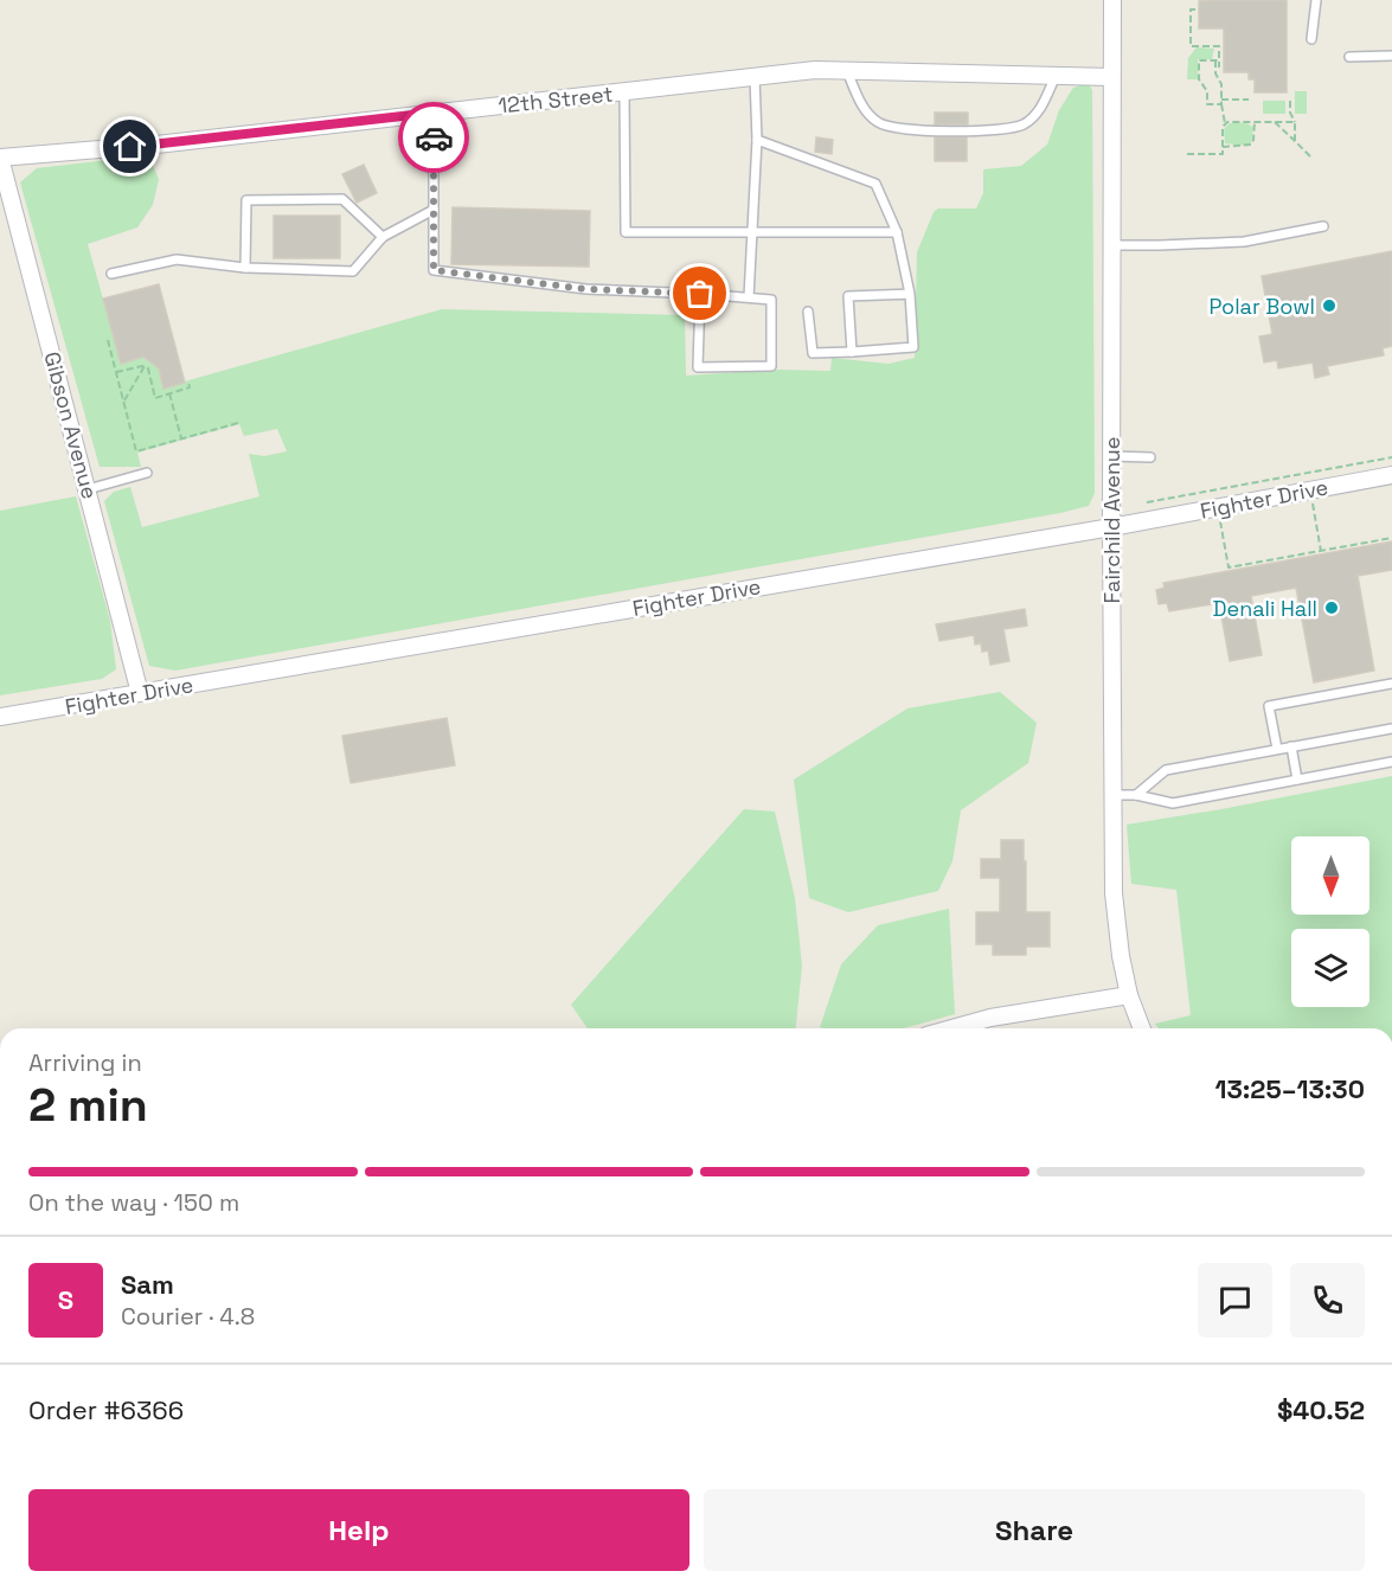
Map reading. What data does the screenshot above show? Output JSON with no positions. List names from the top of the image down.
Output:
{
  "streets": {
    "street": [
      "12th Street",
      "Gibson Avenue",
      "Fighter Drive",
      "Fairchild Avenue"
    ]
  },
  "crossings": [
    ["12th Street", "Gibson Avenue"],
    ["12th Street", "Fairchild Avenue"],
    ["Gibson Avenue", "Fighter Drive"],
    ["Fighter Drive", "Fairchild Avenue"]
  ],
  "places": ["Polar Bowl", "Denali Hall"],
  "north": "bottom",
  "page": {
    "heading": ["2 min", "Arriving in", "13:25–13:30"],
    "panel": [
      "Sam",
      "Courier · 4.8",
      "Order #6366",
      "$40.52"
    ],
    "bar": "On the way · 150 m",
    "round": "S",
    "buttons": ["Help", "Share"]
  }
}
